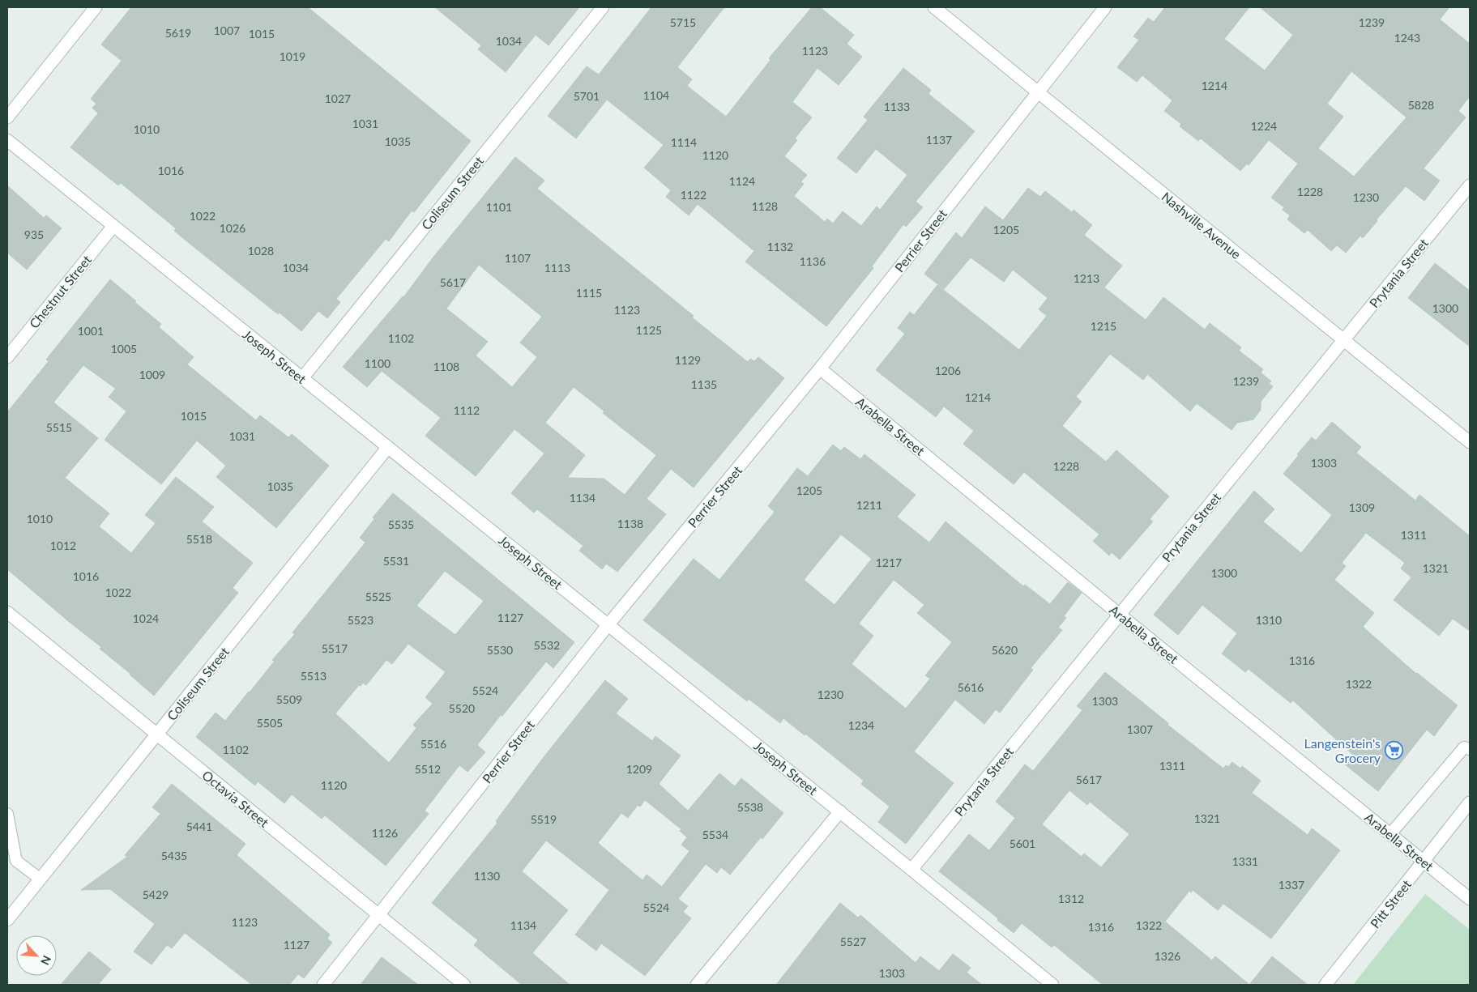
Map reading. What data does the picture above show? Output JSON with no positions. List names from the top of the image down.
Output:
{
  "streets": {
    "street": [
      "Coliseum Street",
      "Nashville Avenue",
      "Perrier Street",
      "Prytania Street",
      "Chestnut Street",
      "Joseph Street",
      "Arabella Street",
      "Octavia Street",
      "Pitt Street"
    ]
  },
  "crossings": [
    ["Coliseum Street", "Joseph Street"],
    ["Coliseum Street", "Octavia Street"],
    ["Nashville Avenue", "Perrier Street"],
    ["Nashville Avenue", "Prytania Street"],
    ["Perrier Street", "Joseph Street"],
    ["Perrier Street", "Arabella Street"],
    ["Perrier Street", "Octavia Street"],
    ["Prytania Street", "Joseph Street"],
    ["Prytania Street", "Arabella Street"],
    ["Chestnut Street", "Joseph Street"],
    ["Arabella Street", "Pitt Street"]
  ],
  "places": {
    "supermarket": ["Langenstein's Grocery"]
  },
  "house_numbers": [
    "5715",
    "1239",
    "1007",
    "5619",
    "1015",
    "1243",
    "1034",
    "1123",
    "1019",
    "1214",
    "1104",
    "5701",
    "1027",
    "5828",
    "1133",
    "1031",
    "1224",
    "1010",
    "1137",
    "1035",
    "1114",
    "1120",
    "1016",
    "1124",
    "1228",
    "1122",
    "1230",
    "1128",
    "1101",
    "1022",
    "1026",
    "1205",
    "935",
    "1132",
    "1028",
    "1107",
    "1136",
    "1034",
    "1113",
    "1213",
    "5617",
    "1115",
    "1300",
    "1123",
    "1215",
    "1125",
    "1001",
    "1102",
    "1005",
    "1129",
    "1100",
    "1108",
    "1206",
    "1009",
    "1239",
    "1135",
    "1214",
    "1112",
    "1015",
    "5515",
    "1031",
    "1303",
    "1228",
    "1035",
    "1205",
    "1134",
    "1211",
    "1309",
    "1010",
    "1138",
    "5535",
    "1311",
    "5518",
    "1012",
    "5531",
    "1217",
    "1321",
    "1300",
    "1016",
    "1022",
    "5525",
    "1127",
    "1024",
    "5523",
    "1310",
    "5532",
    "5517",
    "5530",
    "5620",
    "1316",
    "5513",
    "1322",
    "5616",
    "5524",
    "1230",
    "5509",
    "1303",
    "5520",
    "5505",
    "1234",
    "1307",
    "5516",
    "1102",
    "1311",
    "5512",
    "1209",
    "5617",
    "1120",
    "5538",
    "1321",
    "5519",
    "5441",
    "1126",
    "5534",
    "5601",
    "5435",
    "1331",
    "1130",
    "1337",
    "5429",
    "1312",
    "5524",
    "1123",
    "1134",
    "1322",
    "1316",
    "5527",
    "1127",
    "1326",
    "1303"
  ],
  "north": "bottom right"
}
